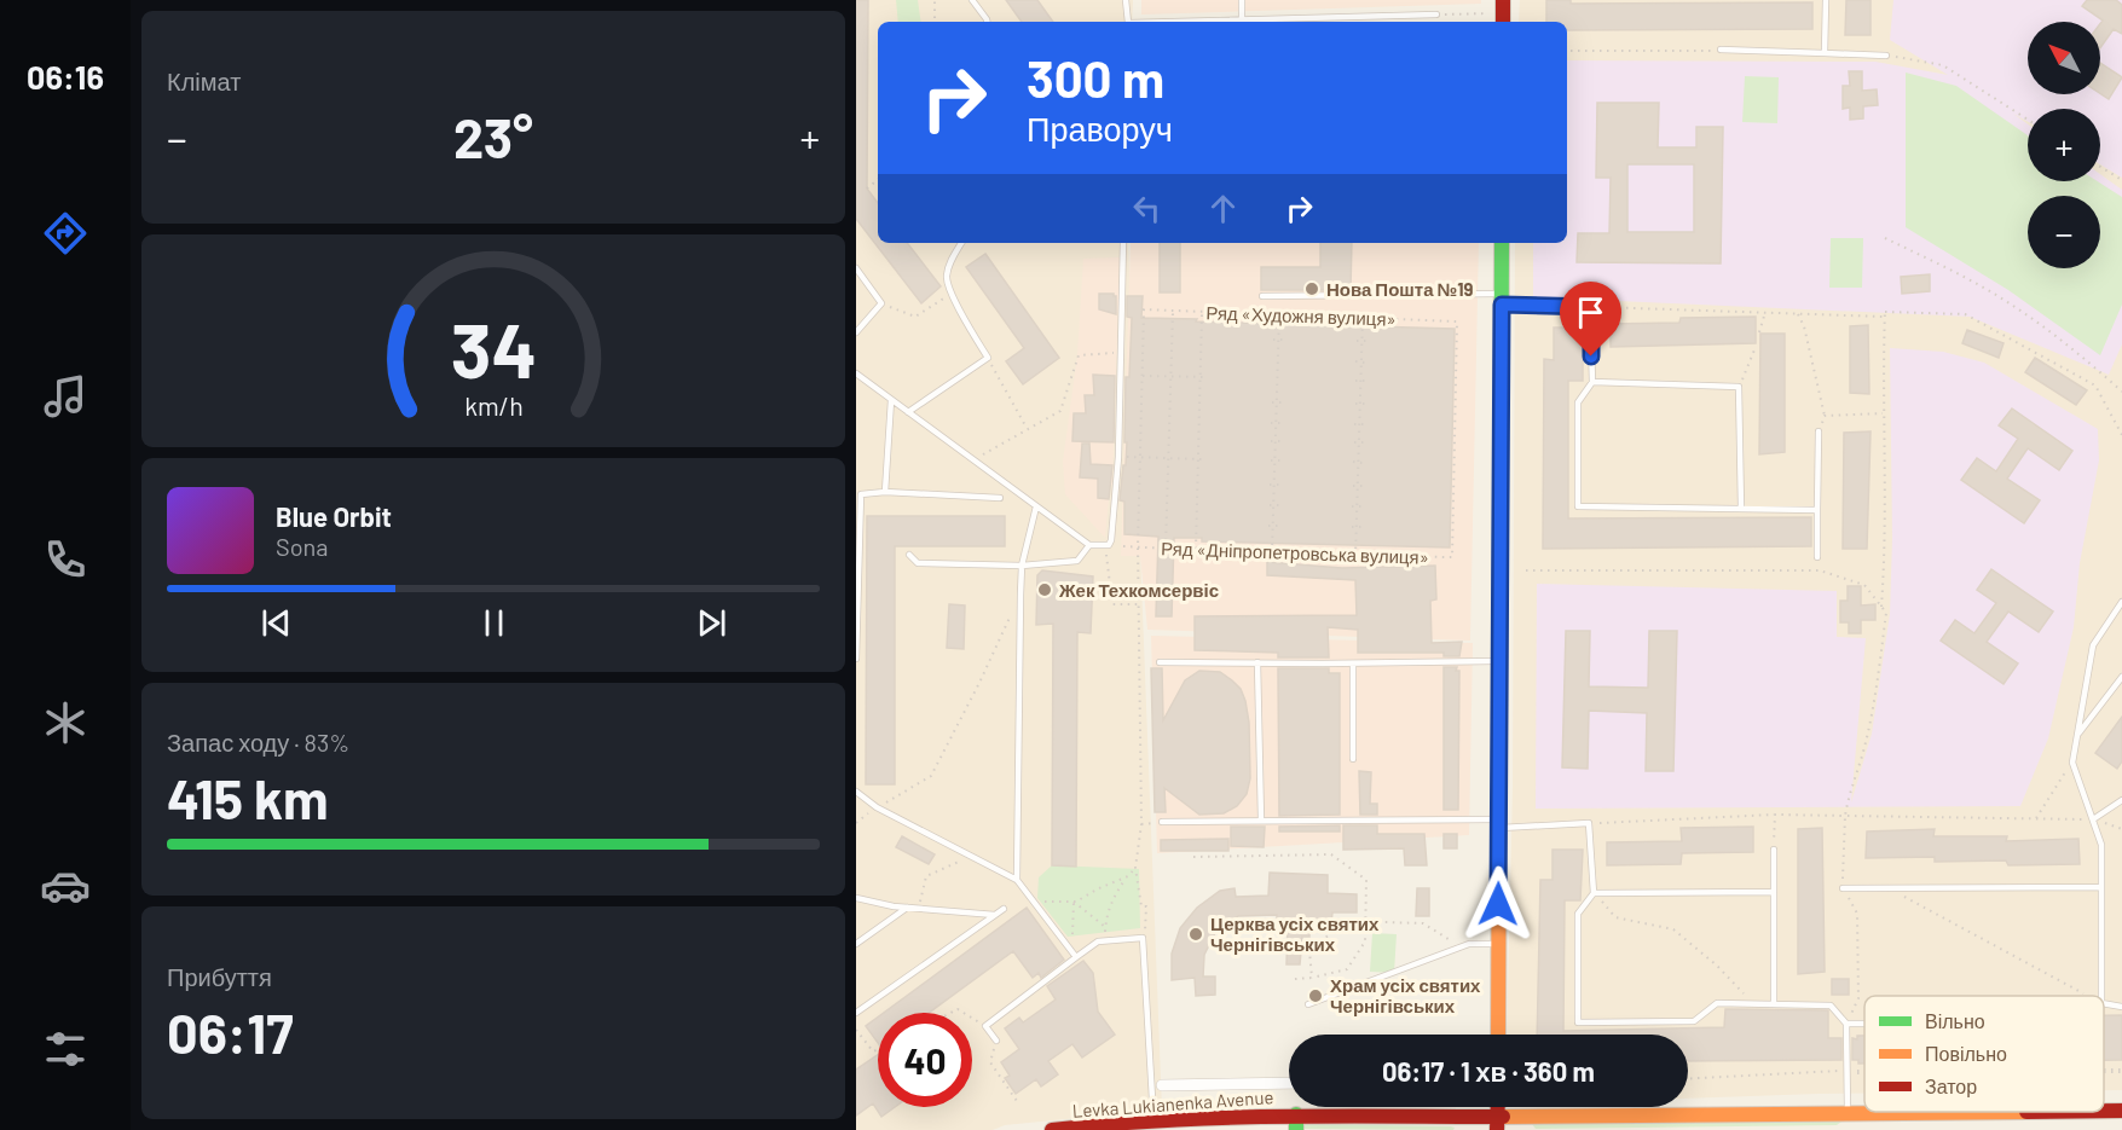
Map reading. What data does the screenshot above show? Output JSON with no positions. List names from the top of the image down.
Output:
{
  "streets": {
    "main road": ["Levka Lukianenka Avenue"],
    "path": ["Ряд «Художня вулиця»", "Ряд «Дніпропетровська вулиця»"]
  },
  "crossings": [
    ["Ряд «Художня вулиця»", "Ряд «Дніпропетровська вулиця»"]
  ],
  "places": [
    "Нова Пошта №19",
    "Жек Техкомсервіс",
    "Церква усіх святих Чернігівських",
    "Храм усіх святих Чернігівських"
  ],
  "legend": ["Вільно", "Повільно", "Затор"],
  "north": "top left",
  "page": {
    "tabs": "06:16",
    "tile": [
      "Клімат",
      ["Запас ходу · 83%", "415 km"],
      ["Прибуття", "06:17"]
    ],
    "map_buttons": ["+", "−"],
    "turn": ["300 m", "Праворуч"],
    "heat": ["−", "23°", "+"],
    "song": ["Blue Orbit", "Sona"],
    "limit": "40",
    "trip": "06:17 · 1 хв · 360 m",
    "gauge": ["34", "km/h"]
  }
}
